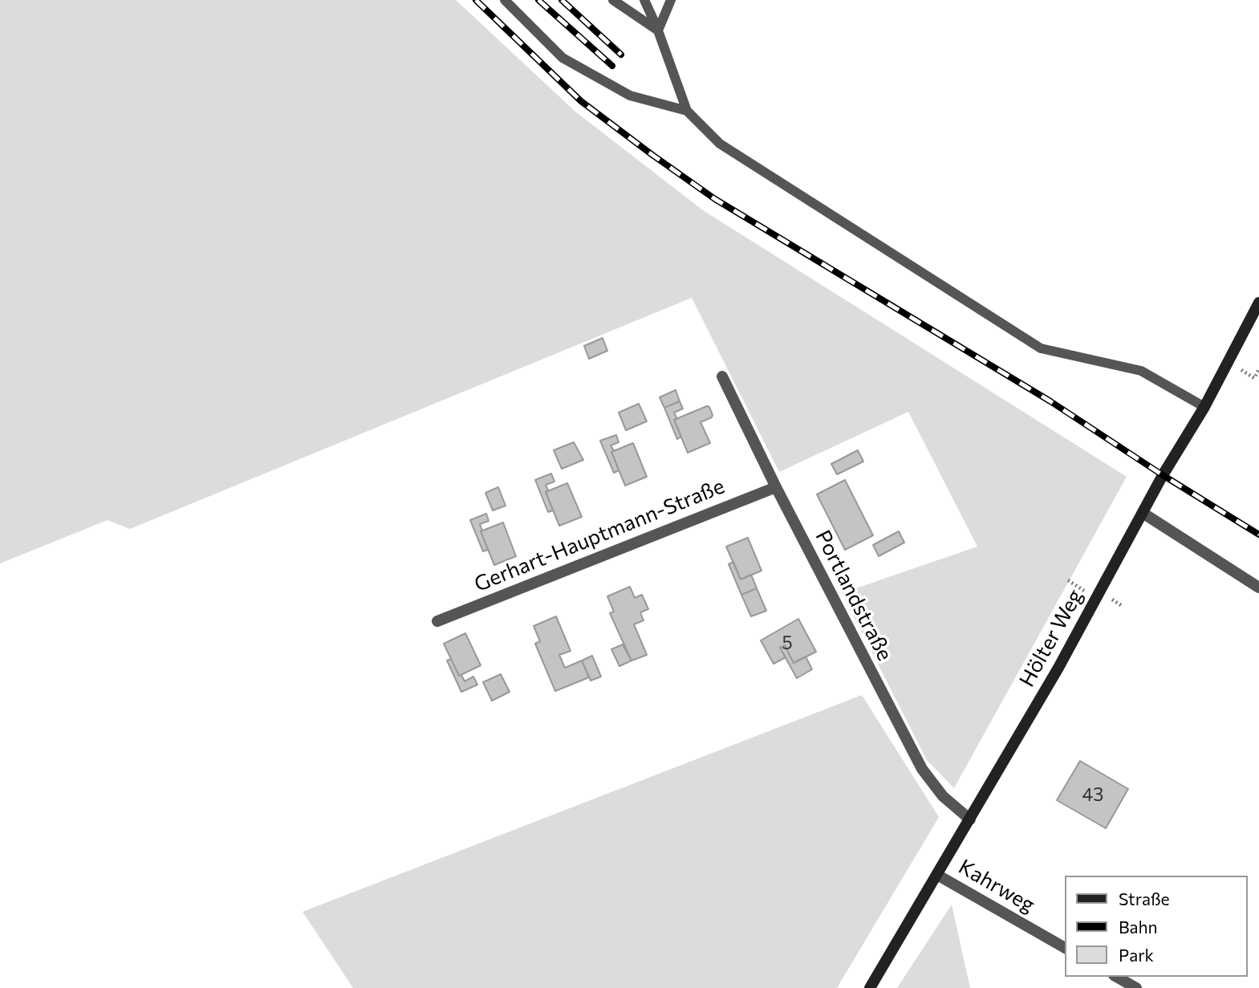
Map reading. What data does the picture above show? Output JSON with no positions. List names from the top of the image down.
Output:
{
  "streets": {
    "main road": ["Hölter Weg"],
    "street": ["Gerhart-Hauptmann-Straße", "Portlandstraße", "Kahrweg"]
  },
  "crossings": [
    ["Gerhart-Hauptmann-Straße", "Portlandstraße"],
    ["Portlandstraße", "Hölter Weg"],
    ["Hölter Weg", "Kahrweg"]
  ],
  "house_numbers": ["5", "43"],
  "legend": ["Straße", "Bahn", "Park"]
}
